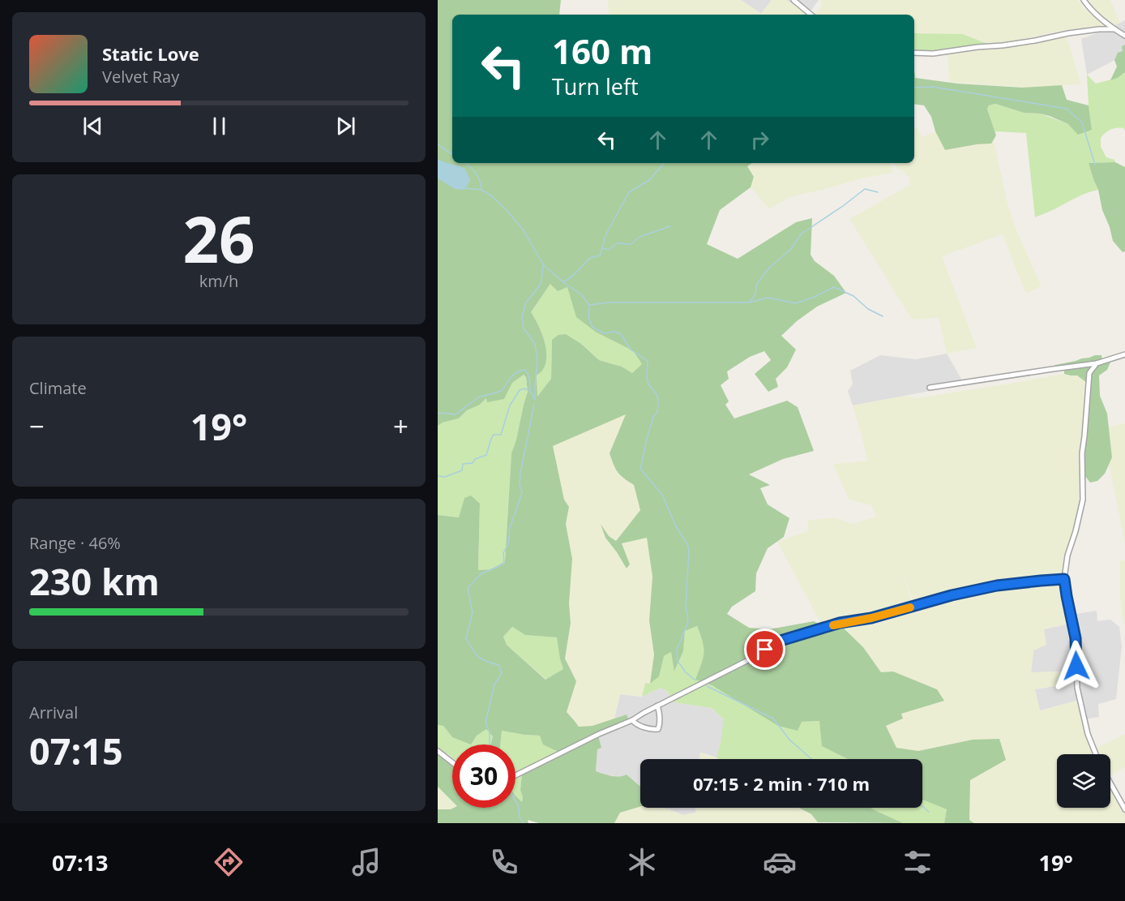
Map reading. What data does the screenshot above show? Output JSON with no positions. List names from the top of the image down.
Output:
{
  "page": {
    "turn": ["160 m", "Turn left"],
    "song": ["Static Love", "Velvet Ray"],
    "tile": [
      ["26", "km/h"],
      "Climate",
      ["Range · 46%", "230 km"],
      ["Arrival", "07:15"]
    ],
    "heat": ["−", "19°", "+"],
    "limit": "30",
    "trip": "07:15 · 2 min · 710 m",
    "tabs": ["07:13", "19°"]
  }
}
